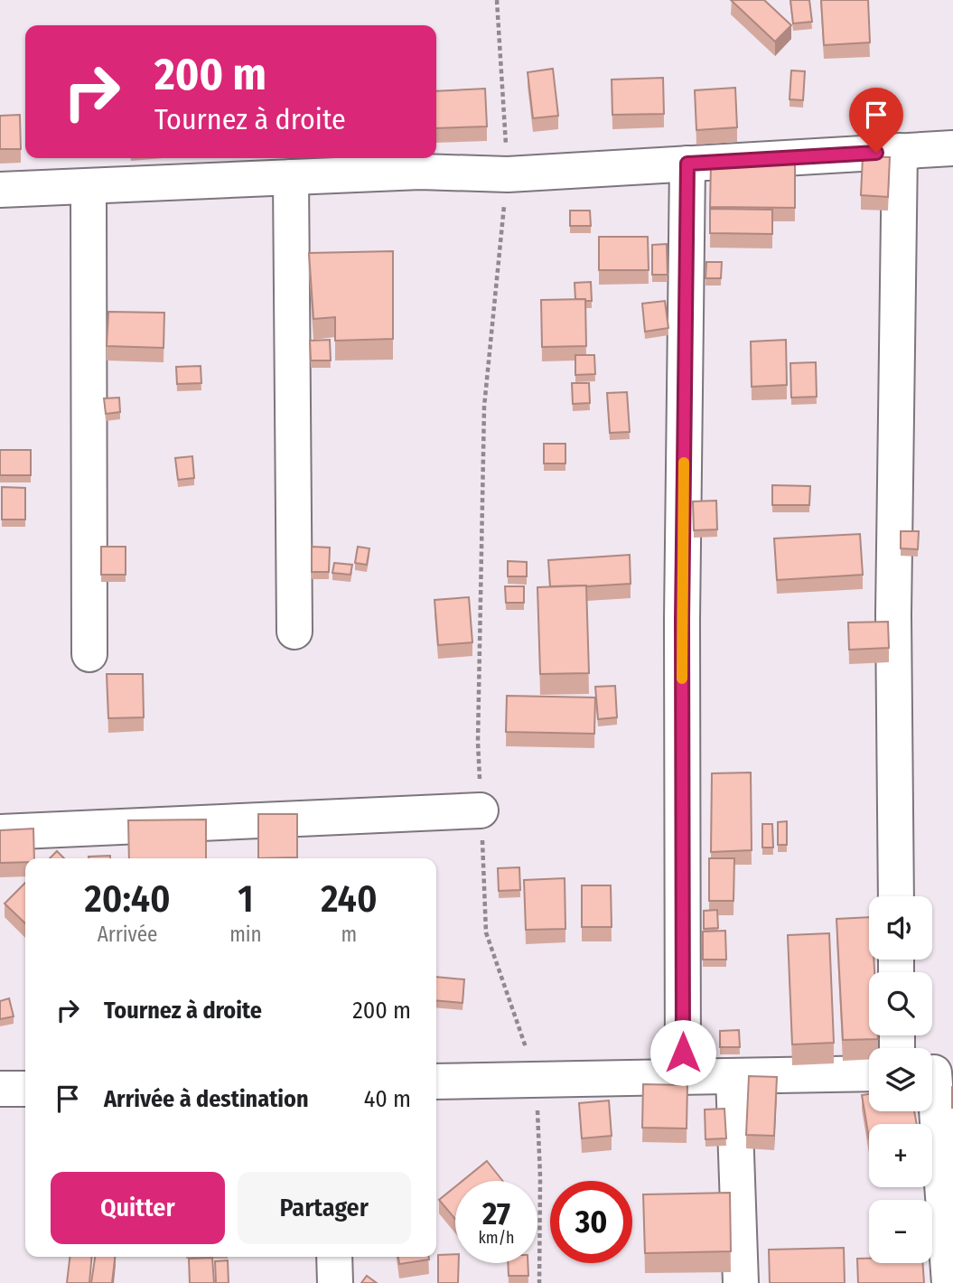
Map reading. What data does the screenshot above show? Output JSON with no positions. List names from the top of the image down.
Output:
{
  "page": {
    "turn": ["200 m", "Tournez à droite"],
    "eta": [
      "20:40",
      "Arrivée",
      "1",
      "min",
      "240",
      "m"
    ],
    "map_buttons": ["+", "−"],
    "list": [
      {
        "name": "Tournez à droite",
        "value": "200 m"
      },
      {
        "name": "Arrivée à destination",
        "value": "40 m"
      }
    ],
    "buttons": ["Quitter", "Partager"],
    "speed": "27 km/h",
    "limit": "30"
  }
}
